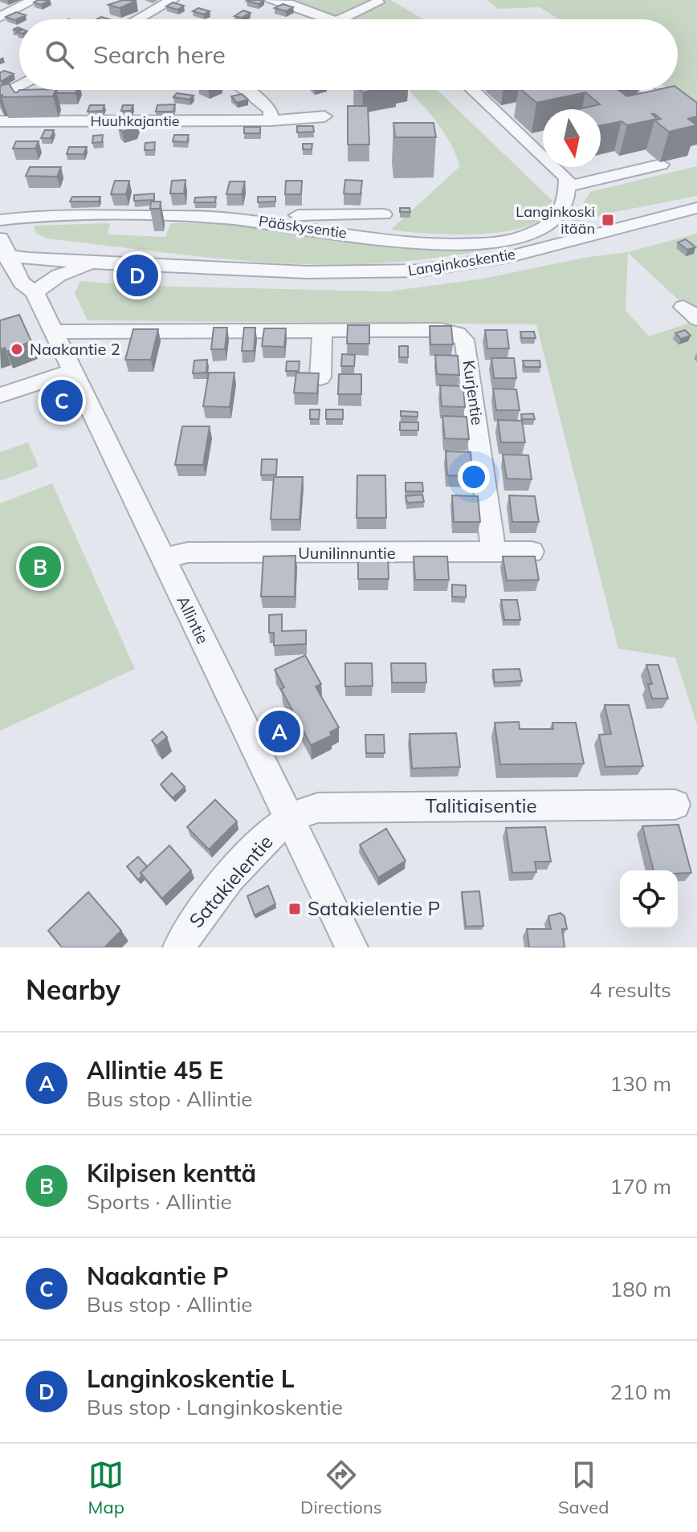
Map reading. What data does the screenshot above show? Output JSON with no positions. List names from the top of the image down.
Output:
{
  "streets": {
    "street": [
      "Huuhkajantie",
      "Pääskysentie",
      "Langinkoskentie",
      "Kurjentie",
      "Uunilinnuntie",
      "Allintie",
      "Talitiaisentie",
      "Satakielentie"
    ]
  },
  "crossings": [
    ["Pääskysentie", "Allintie"],
    ["Langinkoskentie", "Allintie"],
    ["Kurjentie", "Uunilinnuntie"],
    ["Kurjentie", "Allintie"],
    ["Uunilinnuntie", "Allintie"],
    ["Allintie", "Talitiaisentie"],
    ["Allintie", "Satakielentie"],
    ["Talitiaisentie", "Satakielentie"]
  ],
  "places": {
    "transit": ["Langinkoski itään", "Satakielentie P"],
    "other": ["Naakantie 2"]
  },
  "north": "bottom",
  "page": {
    "search": "Search here",
    "pins": [
      "D",
      "C",
      "B",
      "A"
    ],
    "heading": ["Nearby", "4 results"],
    "list": [
      {
        "mark": "A",
        "name": "Allintie 45 E",
        "note": "Bus stop · Allintie",
        "value": "130 m"
      },
      {
        "mark": "B",
        "name": "Kilpisen kenttä",
        "note": "Sports · Allintie",
        "value": "170 m"
      },
      {
        "mark": "C",
        "name": "Naakantie P",
        "note": "Bus stop · Allintie",
        "value": "180 m"
      },
      {
        "mark": "D",
        "name": "Langinkoskentie L",
        "note": "Bus stop · Langinkoskentie",
        "value": "210 m"
      }
    ],
    "nav": ["Map", "Directions", "Saved"]
  }
}
